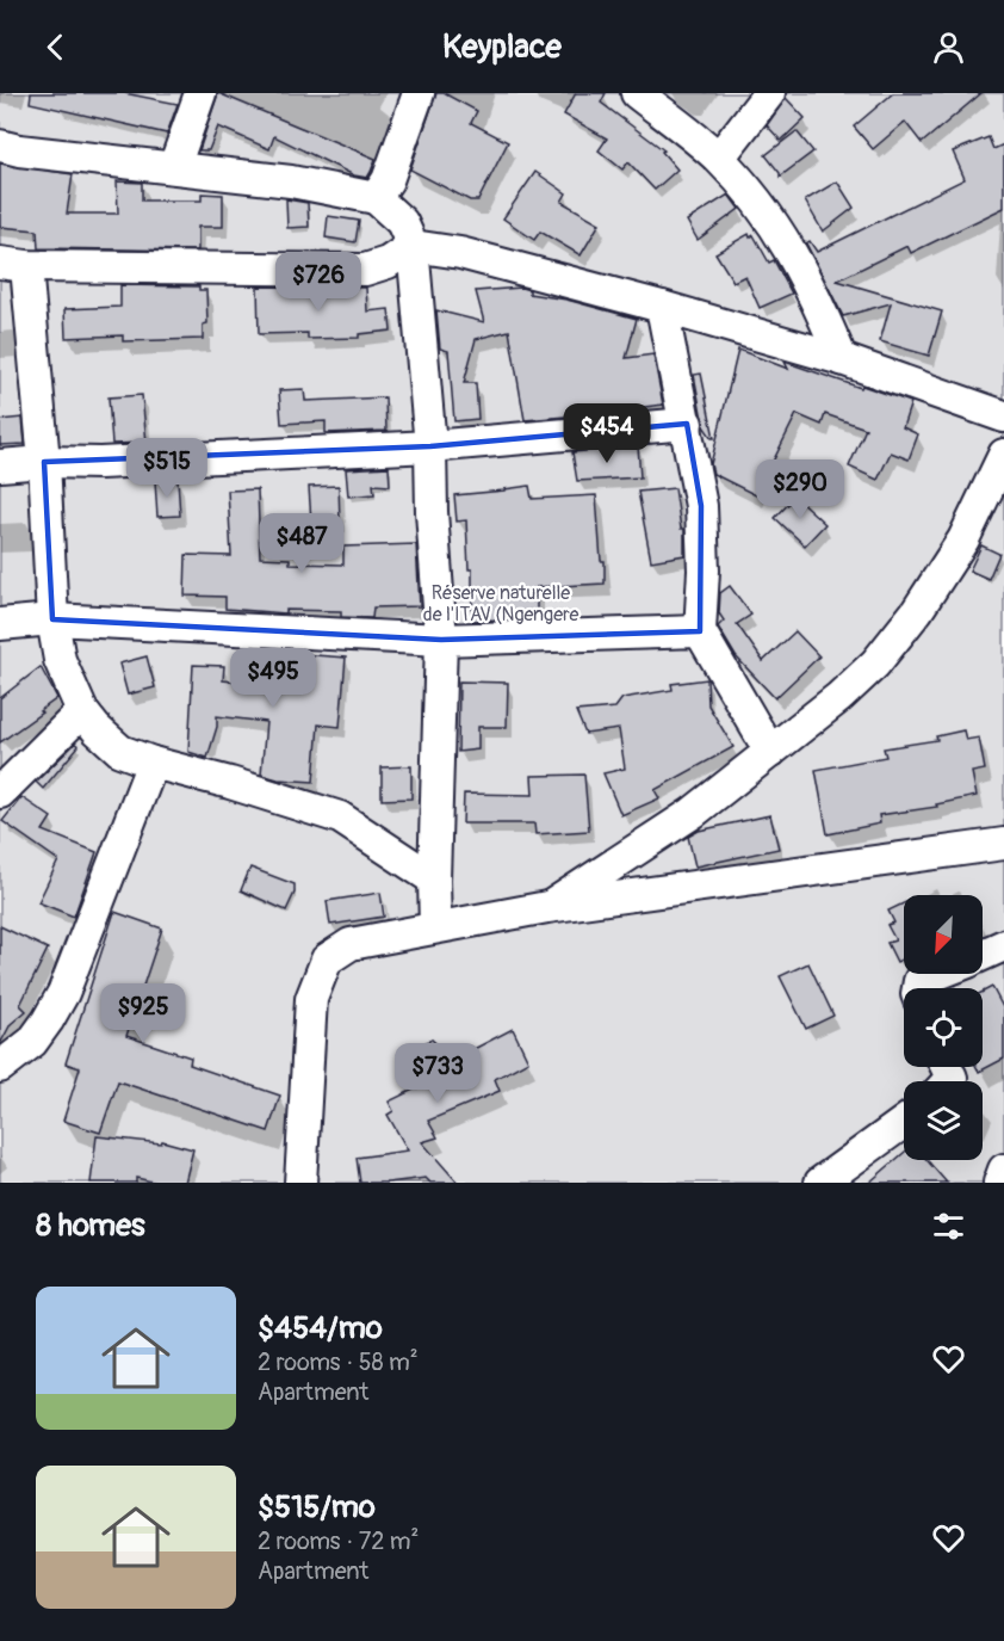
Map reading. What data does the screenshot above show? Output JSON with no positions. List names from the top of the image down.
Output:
{
  "parks": ["Réserve naturelle de l'ITAV (Ngengere"],
  "north": "bottom left",
  "page": {
    "header": "Keyplace",
    "price": [
      "$726",
      "$454",
      "$515",
      "$290",
      "$487",
      "$495",
      "$925",
      "$733"
    ],
    "heading": "8 homes",
    "list": [
      {
        "name": "$454/mo",
        "note": "2 rooms · 58 m² · Apartment"
      },
      {
        "name": "$515/mo",
        "note": "2 rooms · 72 m² · Apartment"
      }
    ]
  }
}
